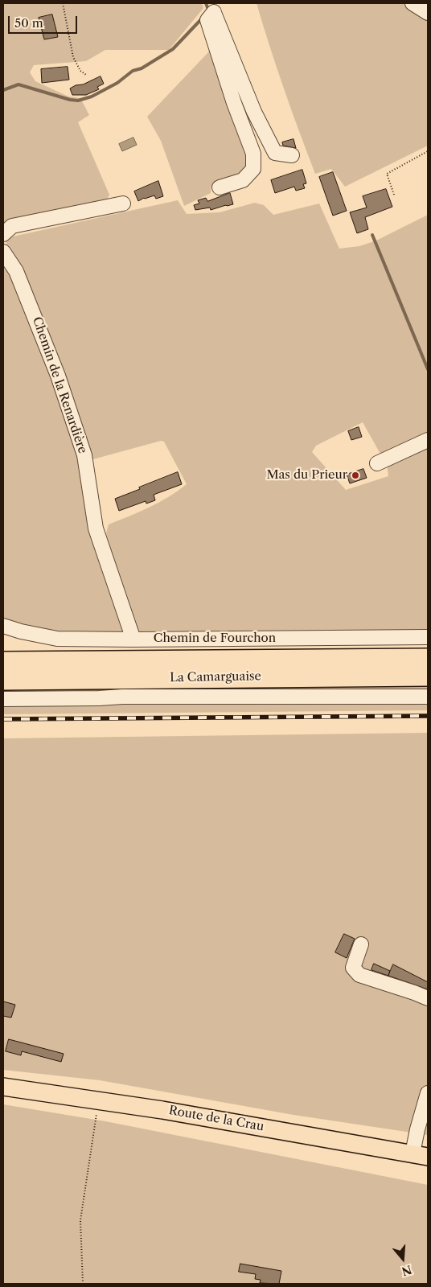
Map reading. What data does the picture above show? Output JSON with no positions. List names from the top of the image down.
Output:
{
  "streets": {
    "highway": ["La Camarguaise"],
    "main road": ["Route de la Crau"],
    "street": ["Chemin de la Renardière", "Chemin de Fourchon"]
  },
  "crossings": [
    ["Chemin de la Renardière", "Chemin de Fourchon"]
  ],
  "places": ["Mas du Prieur"],
  "scale_bar": "50 m",
  "north": "bottom"
}
